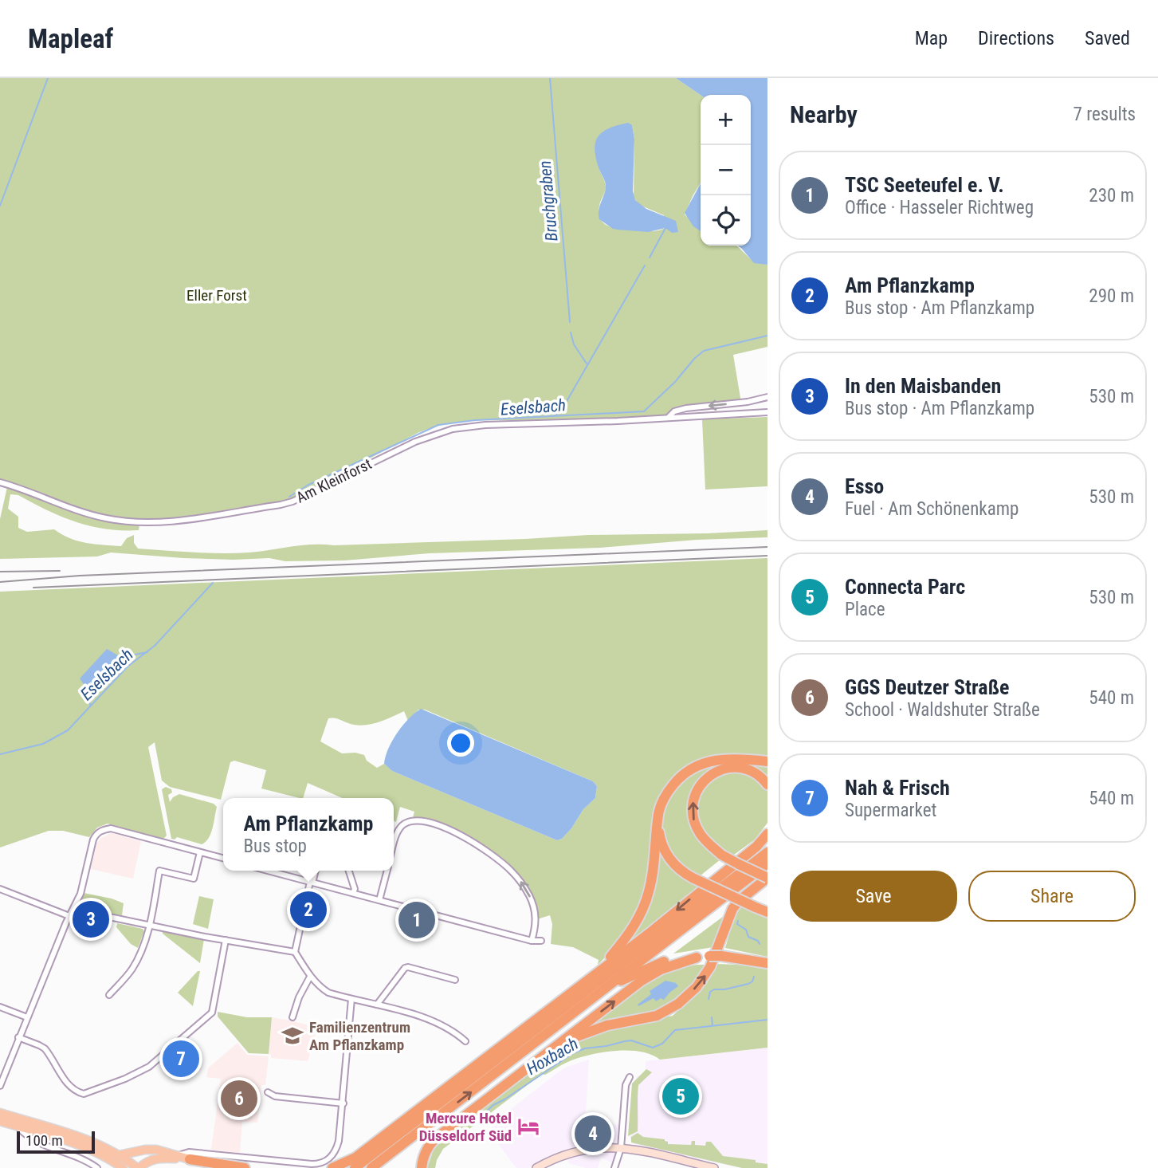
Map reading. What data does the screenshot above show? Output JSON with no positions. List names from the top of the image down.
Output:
{
  "streets": {
    "street": ["Am Kleinforst"]
  },
  "water": ["Bruchgraben", "Eselsbach", "Hoxbach"],
  "parks": ["Eller Forst"],
  "places": {
    "school or university": ["Familienzentrum Am Pflanzkamp"],
    "hotel": ["Mercure Hotel Düsseldorf Süd"]
  },
  "scale_bar": "100 m",
  "page": {
    "header": "Mapleaf",
    "nav": ["Map", "Directions", "Saved"],
    "heading": ["Nearby", "7 results"],
    "map_buttons": ["+", "−"],
    "list": [
      {
        "mark": "1",
        "name": "TSC Seeteufel e. V.",
        "note": "Office · Hasseler Richtweg",
        "value": "230 m"
      },
      {
        "mark": "2",
        "name": "Am Pflanzkamp",
        "note": "Bus stop · Am Pflanzkamp",
        "value": "290 m"
      },
      {
        "mark": "3",
        "name": "In den Maisbanden",
        "note": "Bus stop · Am Pflanzkamp",
        "value": "530 m"
      },
      {
        "mark": "4",
        "name": "Esso",
        "note": "Fuel · Am Schönenkamp",
        "value": "530 m"
      },
      {
        "mark": "5",
        "name": "Connecta Parc",
        "note": "Place",
        "value": "530 m"
      },
      {
        "mark": "6",
        "name": "GGS Deutzer Straße",
        "note": "School · Waldshuter Straße",
        "value": "540 m"
      },
      {
        "mark": "7",
        "name": "Nah & Frisch",
        "note": "Supermarket",
        "value": "540 m"
      }
    ],
    "popup": ["Am Pflanzkamp", "Bus stop"],
    "buttons": ["Save", "Share"],
    "pins": [
      "2",
      "3",
      "1",
      "7",
      "5",
      "6",
      "4"
    ],
    "scale": "100 m"
  }
}
